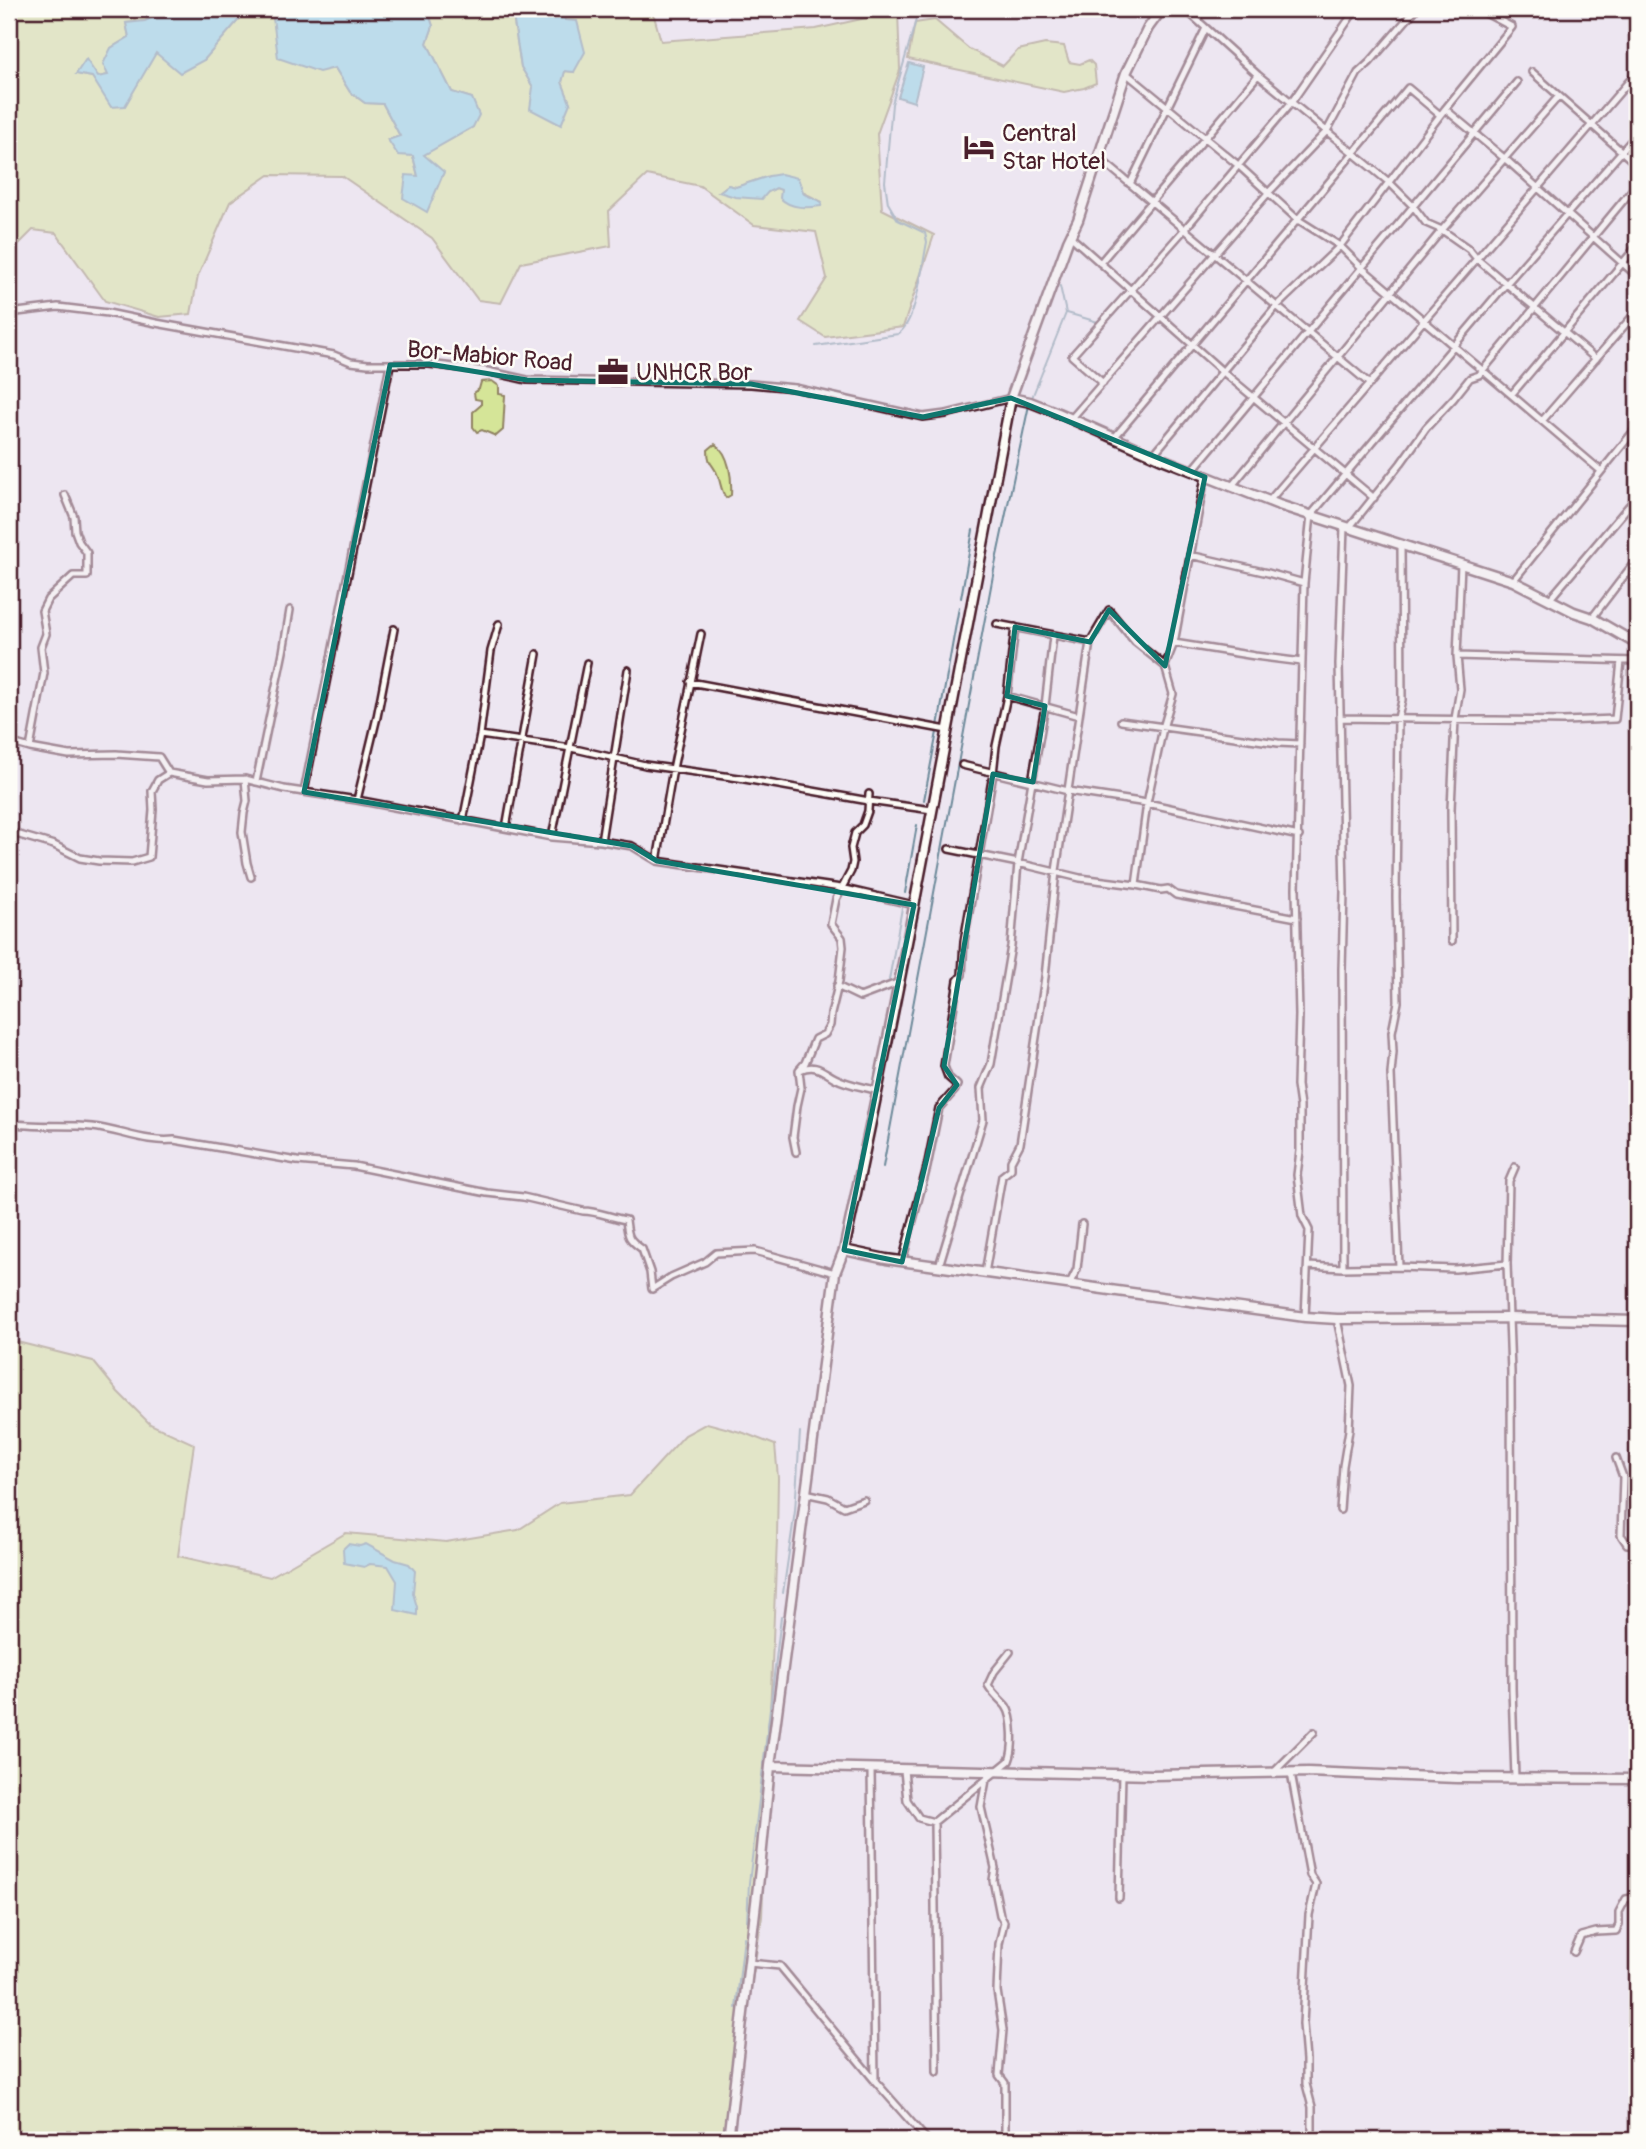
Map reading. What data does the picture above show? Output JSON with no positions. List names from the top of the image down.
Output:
{
  "streets": {
    "street": ["Bor-Mabior Road"]
  },
  "places": {
    "hotel": ["Central Star Hotel"],
    "office": ["UNHCR Bor"]
  }
}
